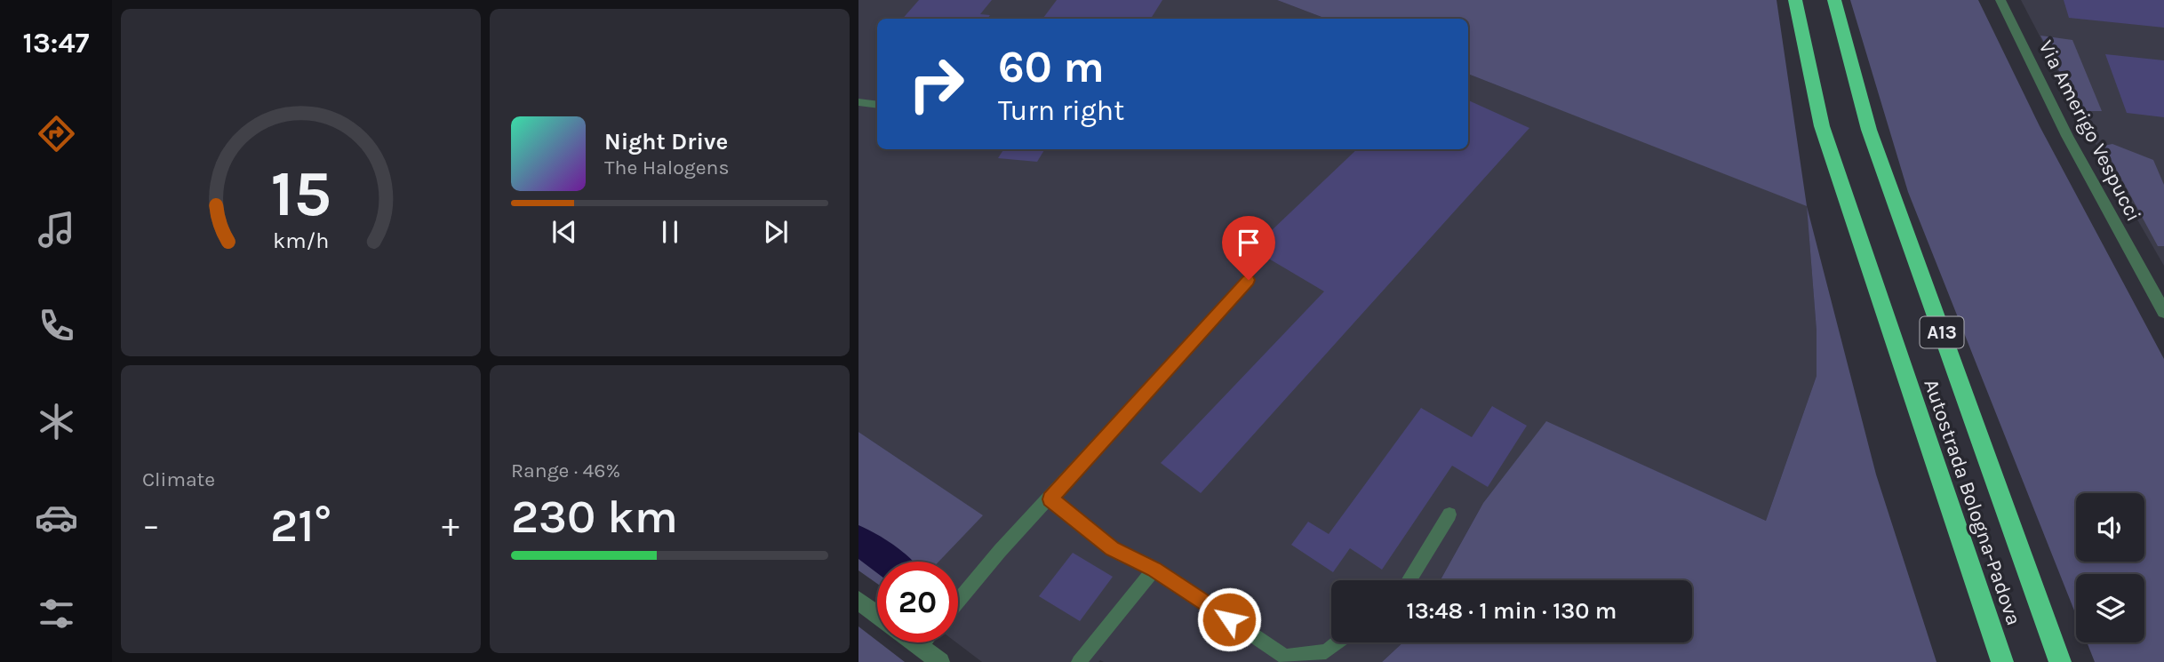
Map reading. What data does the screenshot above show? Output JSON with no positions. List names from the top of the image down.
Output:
{
  "streets": {
    "highway": ["A13", "Autostrada Bologna-Padova"],
    "street": ["Via Amerigo Vespucci"]
  },
  "page": {
    "tabs": "13:47",
    "turn": ["60 m", "Turn right"],
    "song": ["Night Drive", "The Halogens"],
    "tile": [
      "Climate",
      ["Range · 46%", "230 km"]
    ],
    "heat": ["−", "21°", "+"],
    "limit": "20",
    "trip": "13:48 · 1 min · 130 m",
    "gauge": ["15", "km/h"]
  }
}
